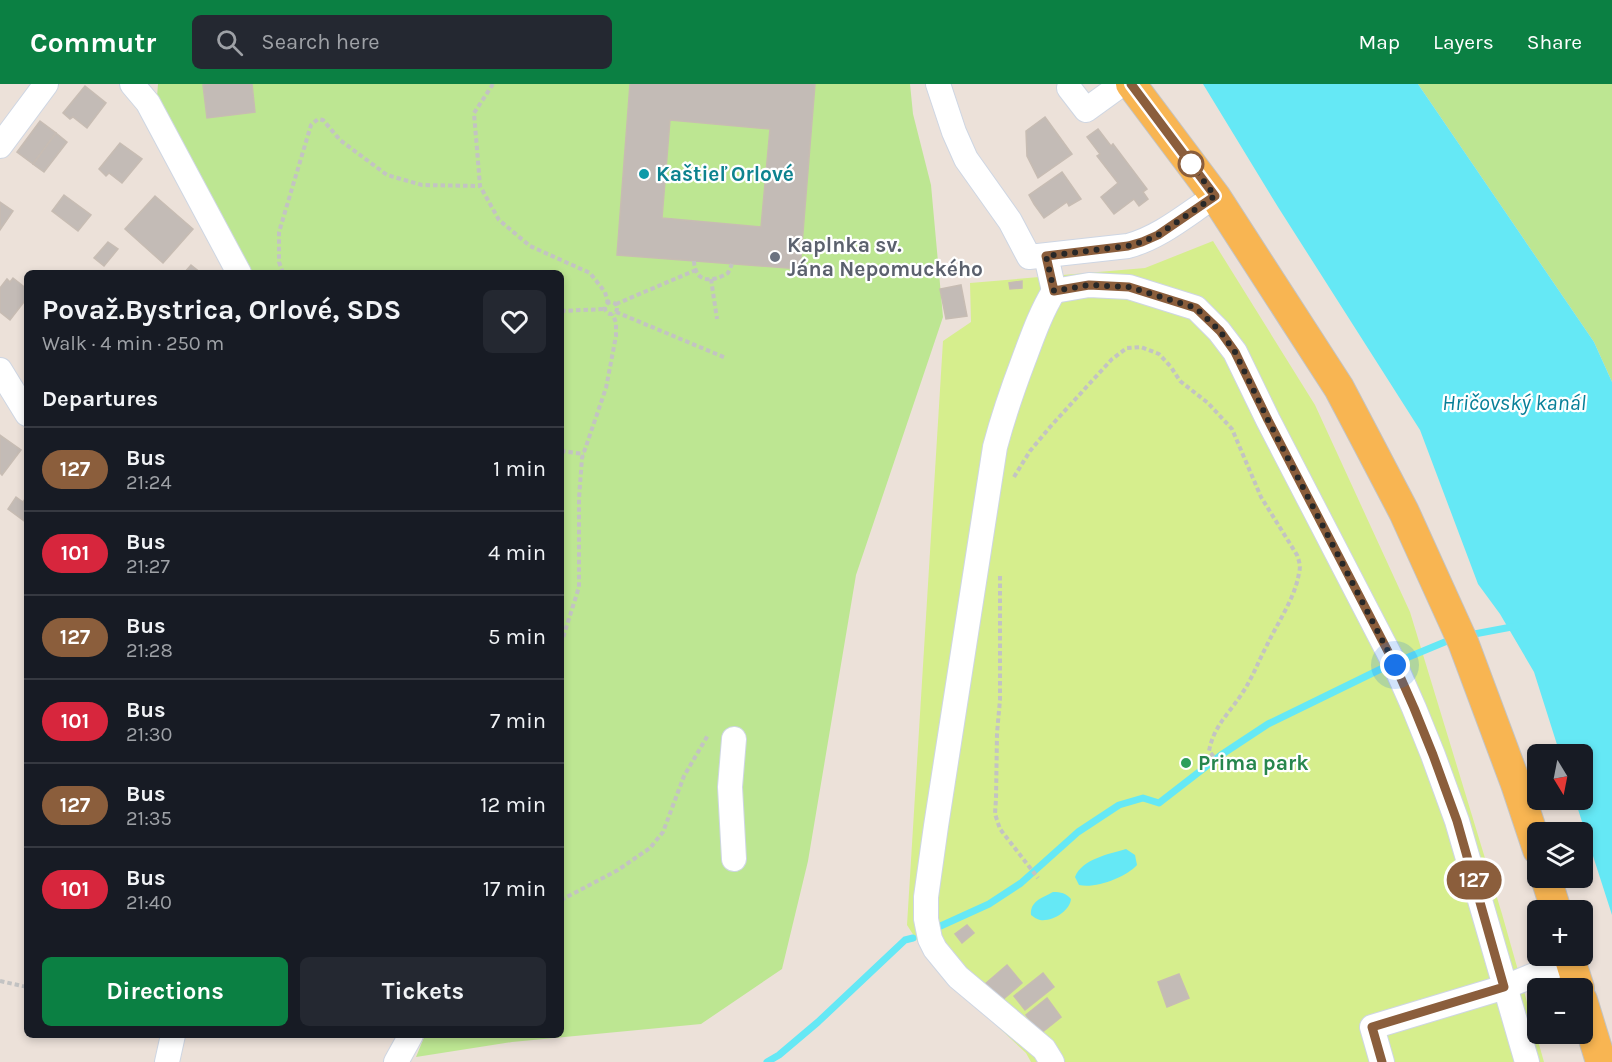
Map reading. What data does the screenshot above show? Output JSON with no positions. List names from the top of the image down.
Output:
{
  "water": ["Hričovský kanál"],
  "places": ["Kaštieľ Orlové", "Kaplnka sv. Jána Nepomuckého", "Prima park"],
  "lines": ["bus line 127"],
  "north": "bottom",
  "page": {
    "header": "Commutr",
    "search": "Search here",
    "nav": ["Map", "Layers", "Share"],
    "on_map": "127",
    "heading": [
      ["Považ.Bystrica, Orlové, SDS", "Walk · 4 min · 250 m"],
      "Departures"
    ],
    "list": [
      {
        "mark": "127",
        "name": "Bus",
        "note": "21:24",
        "value": "1 min"
      },
      {
        "mark": "101",
        "name": "Bus",
        "note": "21:27",
        "value": "4 min"
      },
      {
        "mark": "127",
        "name": "Bus",
        "note": "21:28",
        "value": "5 min"
      },
      {
        "mark": "101",
        "name": "Bus",
        "note": "21:30",
        "value": "7 min"
      },
      {
        "mark": "127",
        "name": "Bus",
        "note": "21:35",
        "value": "12 min"
      },
      {
        "mark": "101",
        "name": "Bus",
        "note": "21:40",
        "value": "17 min"
      }
    ],
    "map_buttons": ["+", "−"],
    "buttons": ["Directions", "Tickets"]
  }
}
